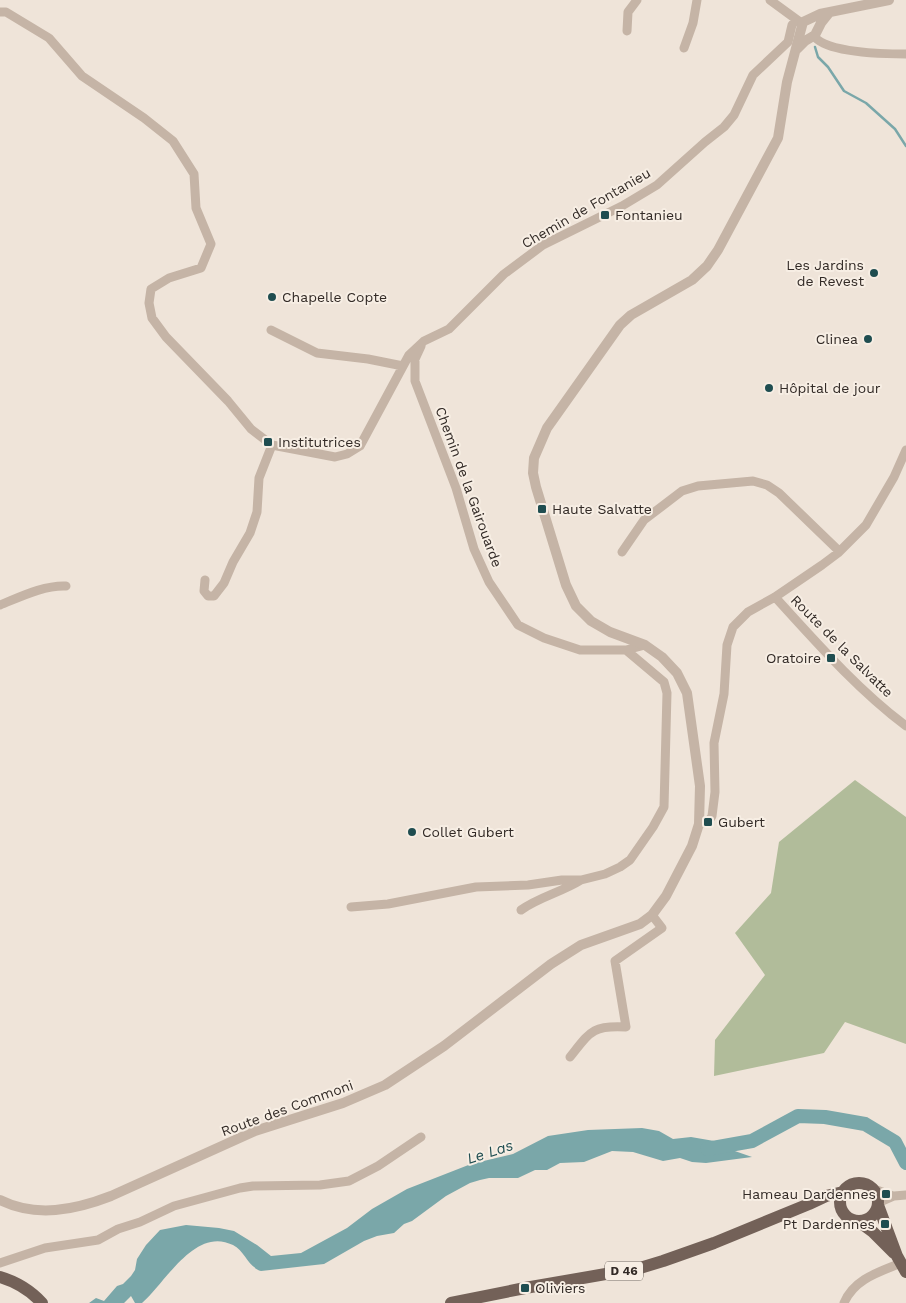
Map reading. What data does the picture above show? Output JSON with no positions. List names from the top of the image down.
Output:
{
  "streets": {
    "main road": ["D 46"],
    "street": [
      "Chemin de Fontanieu",
      "Chemin de la Gairouarde",
      "Route de la Salvatte",
      "Route des Commoni"
    ]
  },
  "crossings": [
    ["Chemin de Fontanieu", "Chemin de la Gairouarde"]
  ],
  "water": ["Le Las"],
  "places": {
    "transit": [
      "Fontanieu",
      "Institutrices",
      "Haute Salvatte",
      "Oratoire",
      "Gubert",
      "Hameau Dardennes",
      "Pt Dardennes",
      "Oliviers"
    ],
    "other": [
      "Les Jardins de Revest",
      "Chapelle Copte",
      "Clinea",
      "Hôpital de jour",
      "Collet Gubert"
    ]
  }
}
